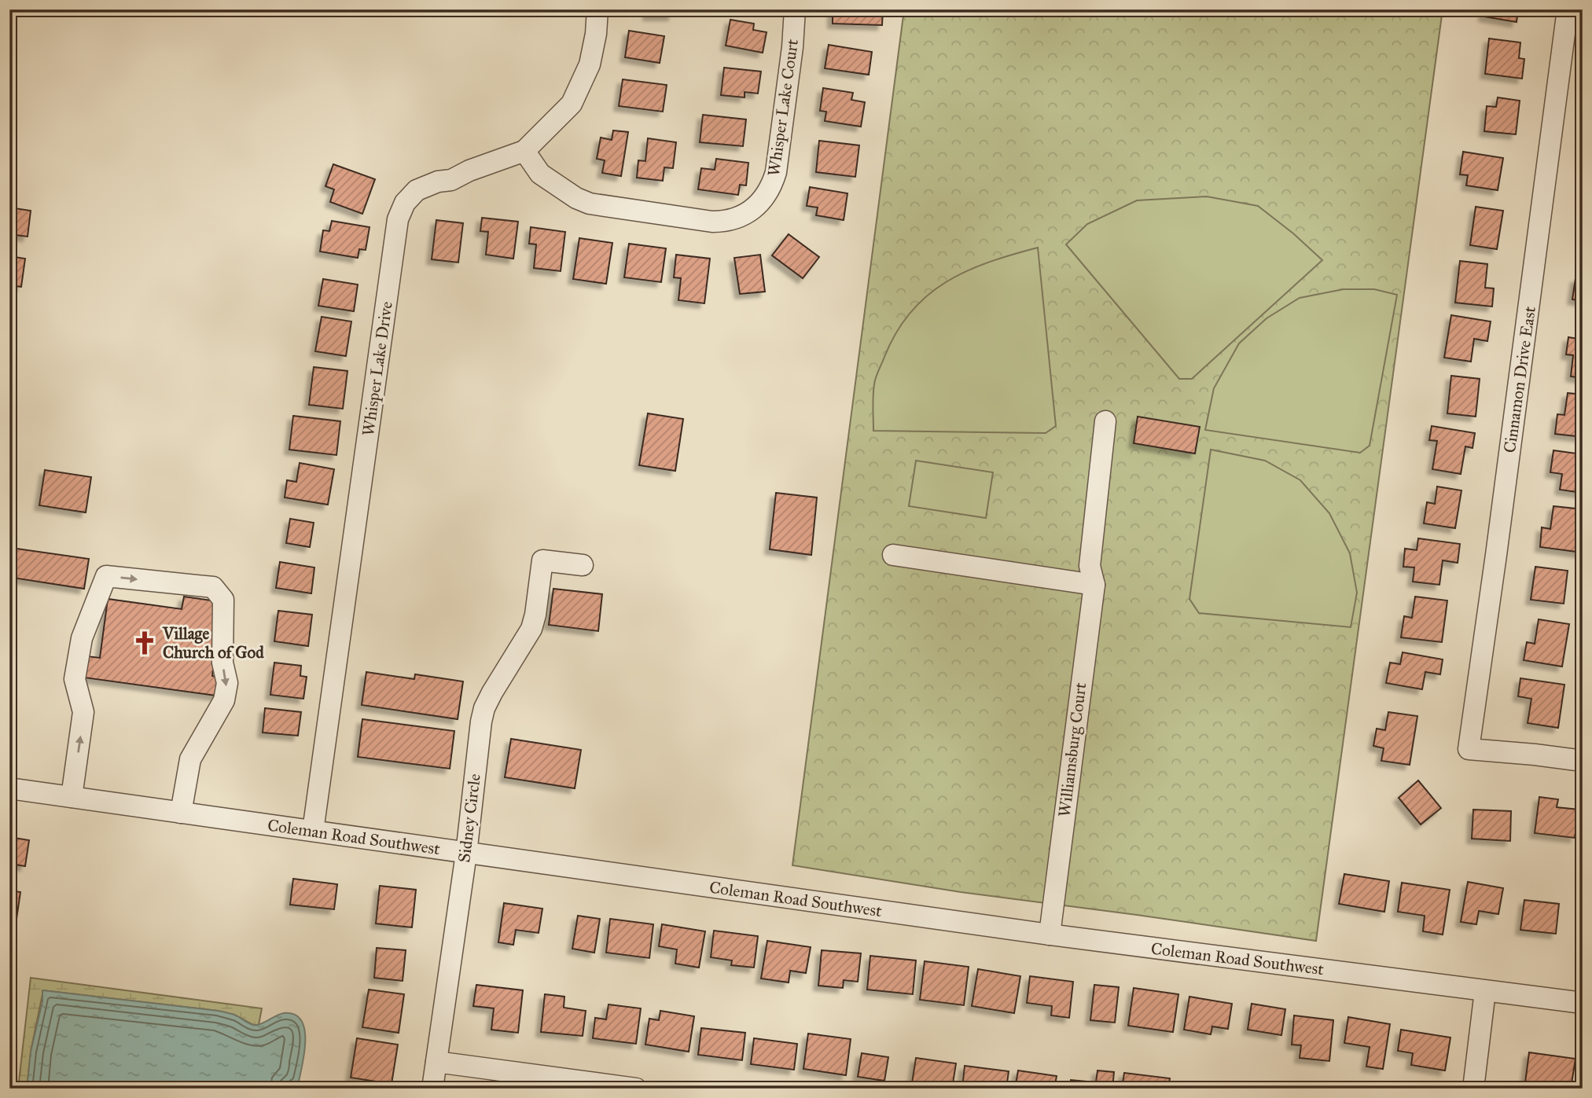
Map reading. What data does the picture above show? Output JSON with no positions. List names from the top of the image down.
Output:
{
  "streets": {
    "street": [
      "Whisper Lake Court",
      "Whisper Lake Drive",
      "Cinnamon Drive East",
      "Williamsburg Court",
      "Sidney Circle",
      "Coleman Road Southwest"
    ]
  },
  "crossings": [
    ["Whisper Lake Court", "Whisper Lake Drive"],
    ["Whisper Lake Drive", "Coleman Road Southwest"],
    ["Williamsburg Court", "Coleman Road Southwest"],
    ["Sidney Circle", "Coleman Road Southwest"]
  ],
  "places": {
    "church": ["Village Church of God"]
  }
}
